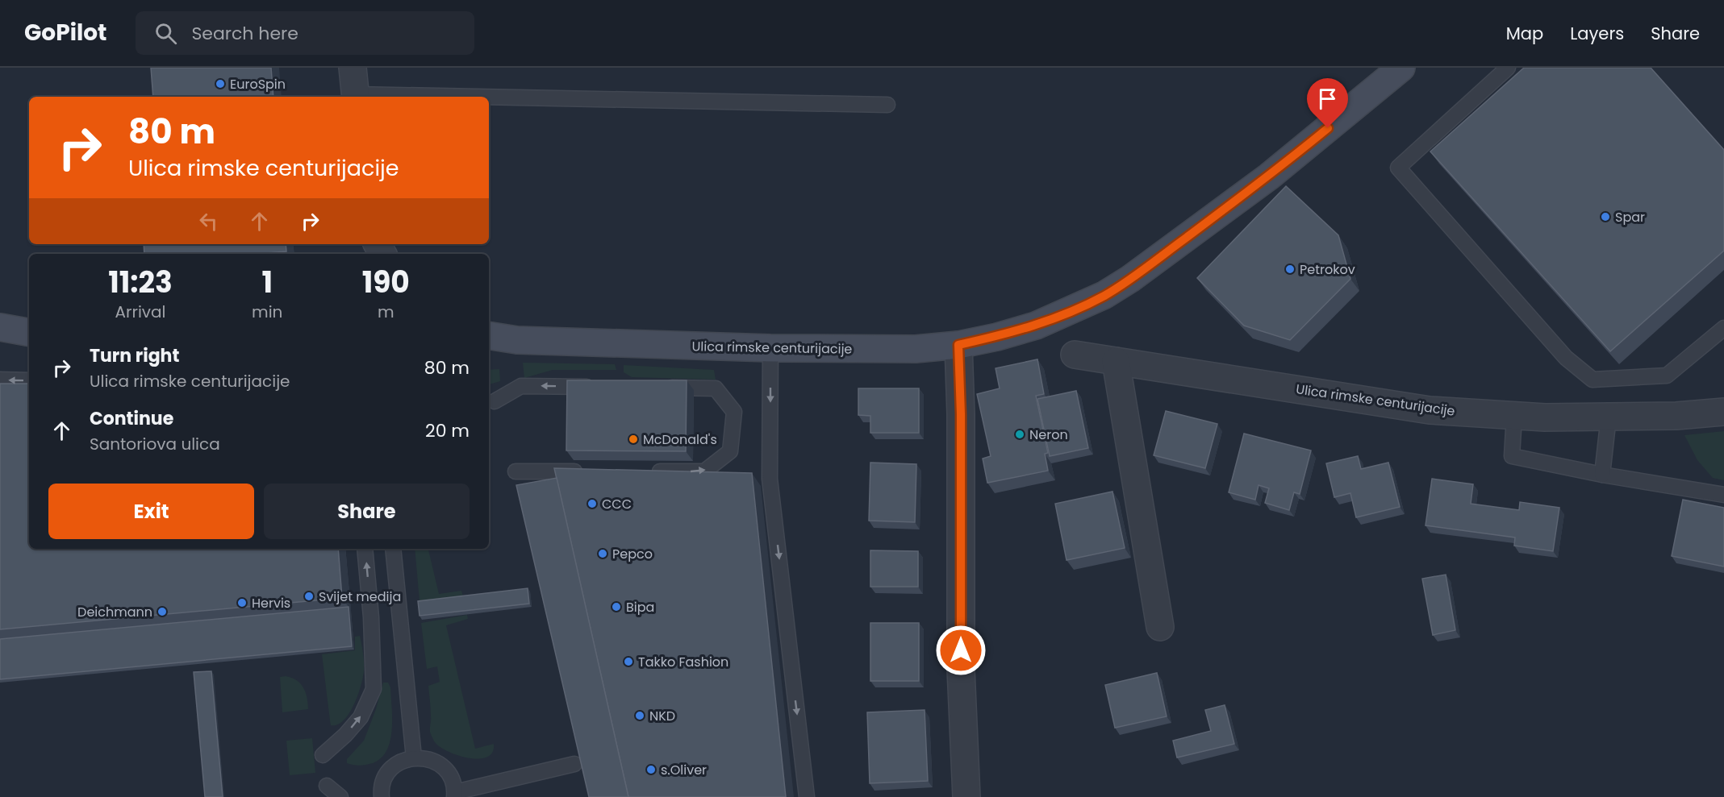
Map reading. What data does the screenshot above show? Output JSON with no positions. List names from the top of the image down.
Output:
{
  "streets": {
    "main road": ["Ulica rimske centurijacije"]
  },
  "places": [
    "EuroSpin",
    "Spar",
    "Petrokov",
    "Neron",
    "McDonald's",
    "CCC",
    "Pepco",
    "Svijet medija",
    "Hervis",
    "Bipa",
    "Deichmann",
    "Takko Fashion",
    "NKD",
    "s.Oliver"
  ],
  "page": {
    "header": "GoPilot",
    "search": "Search here",
    "nav": ["Map", "Layers", "Share"],
    "turn": ["80 m", "Ulica rimske centurijacije"],
    "eta": [
      "11:23",
      "Arrival",
      "1",
      "min",
      "190",
      "m"
    ],
    "list": [
      {
        "name": "Turn right",
        "note": "Ulica rimske centurijacije",
        "value": "80 m"
      },
      {
        "name": "Continue",
        "note": "Santoriova ulica",
        "value": "20 m"
      }
    ],
    "buttons": ["Exit", "Share"]
  }
}
